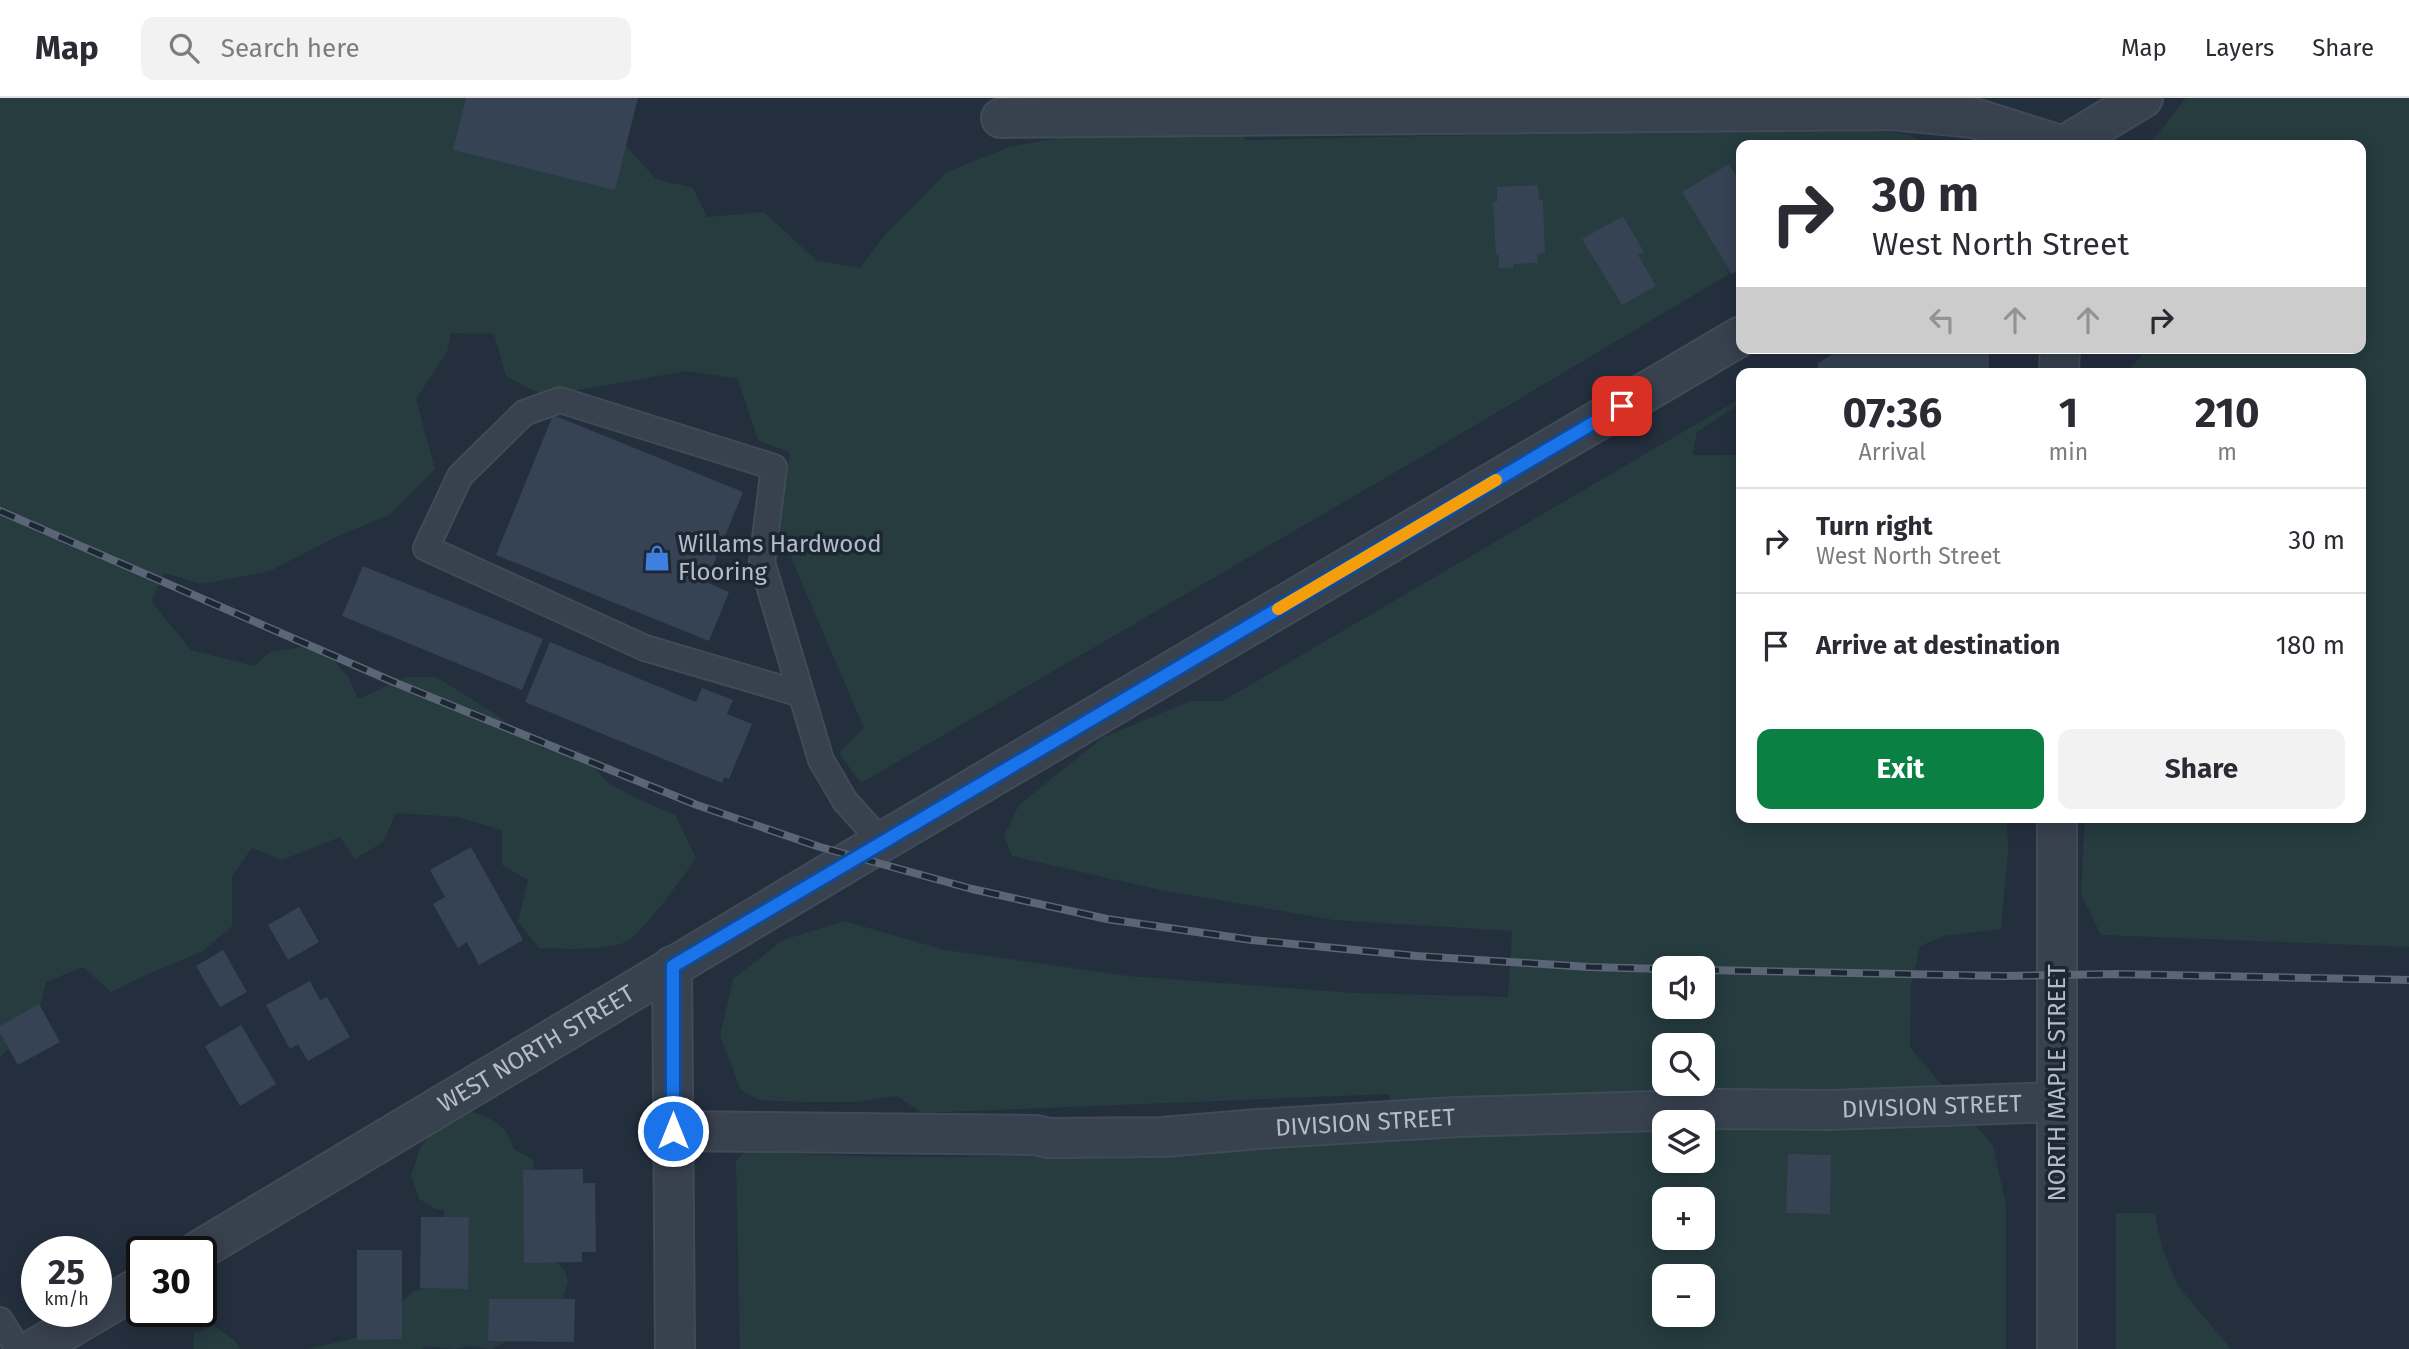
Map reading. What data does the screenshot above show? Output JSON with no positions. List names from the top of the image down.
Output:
{
  "streets": {
    "street": ["WEST NORTH STREET", "NORTH MAPLE STREET", "DIVISION STREET"]
  },
  "crossings": [
    ["NORTH MAPLE STREET", "DIVISION STREET"]
  ],
  "places": {
    "shop": ["Willams Hardwood Flooring"]
  },
  "page": {
    "header": "Map",
    "search": "Search here",
    "nav": ["Map", "Layers", "Share"],
    "turn": ["30 m", "West North Street"],
    "eta": [
      "07:36",
      "Arrival",
      "1",
      "min",
      "210",
      "m"
    ],
    "list": [
      {
        "name": "Turn right",
        "note": "West North Street",
        "value": "30 m"
      },
      {
        "name": "Arrive at destination",
        "value": "180 m"
      }
    ],
    "buttons": ["Exit", "Share"],
    "map_buttons": ["+", "−"],
    "speed": "25 km/h",
    "limit": "30"
  }
}
